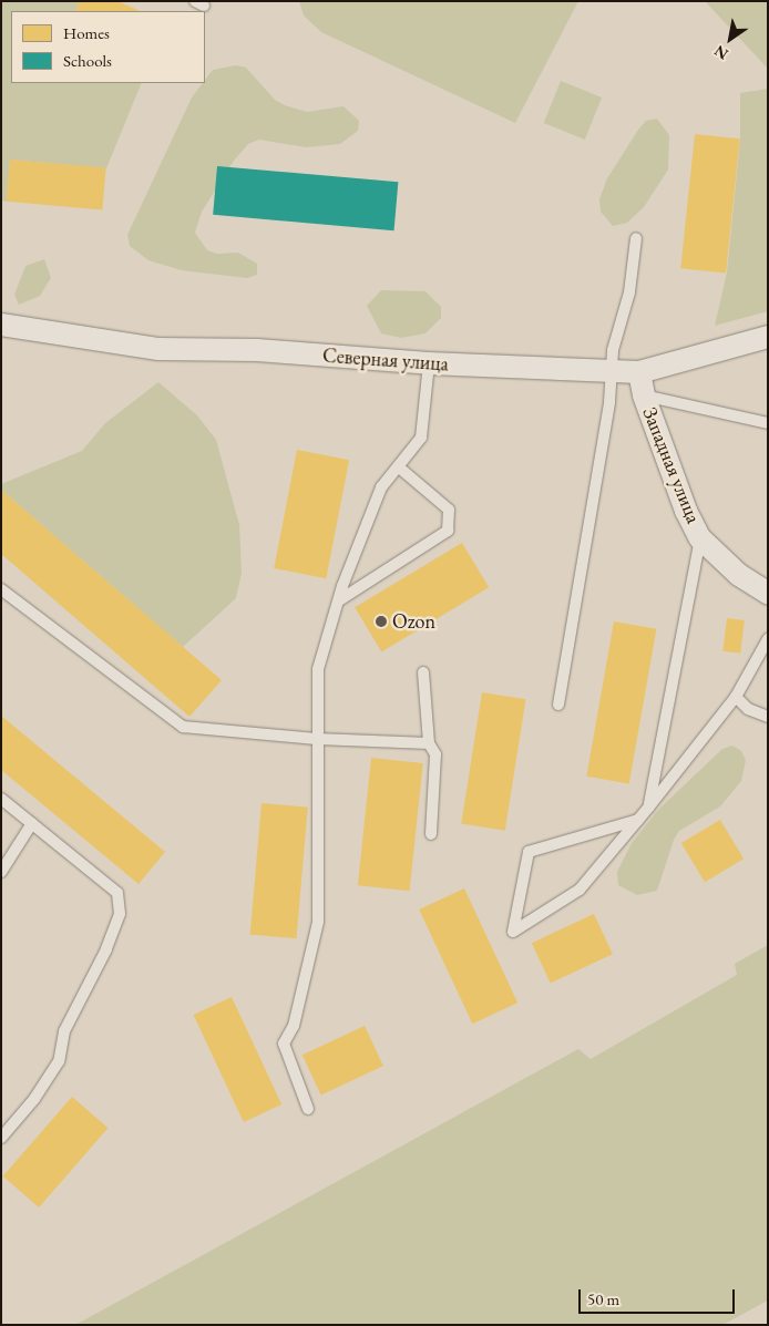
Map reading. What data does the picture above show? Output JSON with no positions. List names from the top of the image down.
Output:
{
  "streets": {
    "street": ["Северная улица", "Западная улица"]
  },
  "crossings": [
    ["Северная улица", "Западная улица"]
  ],
  "places": ["Ozon"],
  "legend": ["Homes", "Schools"],
  "scale_bar": "50 m",
  "north": "bottom left"
}
